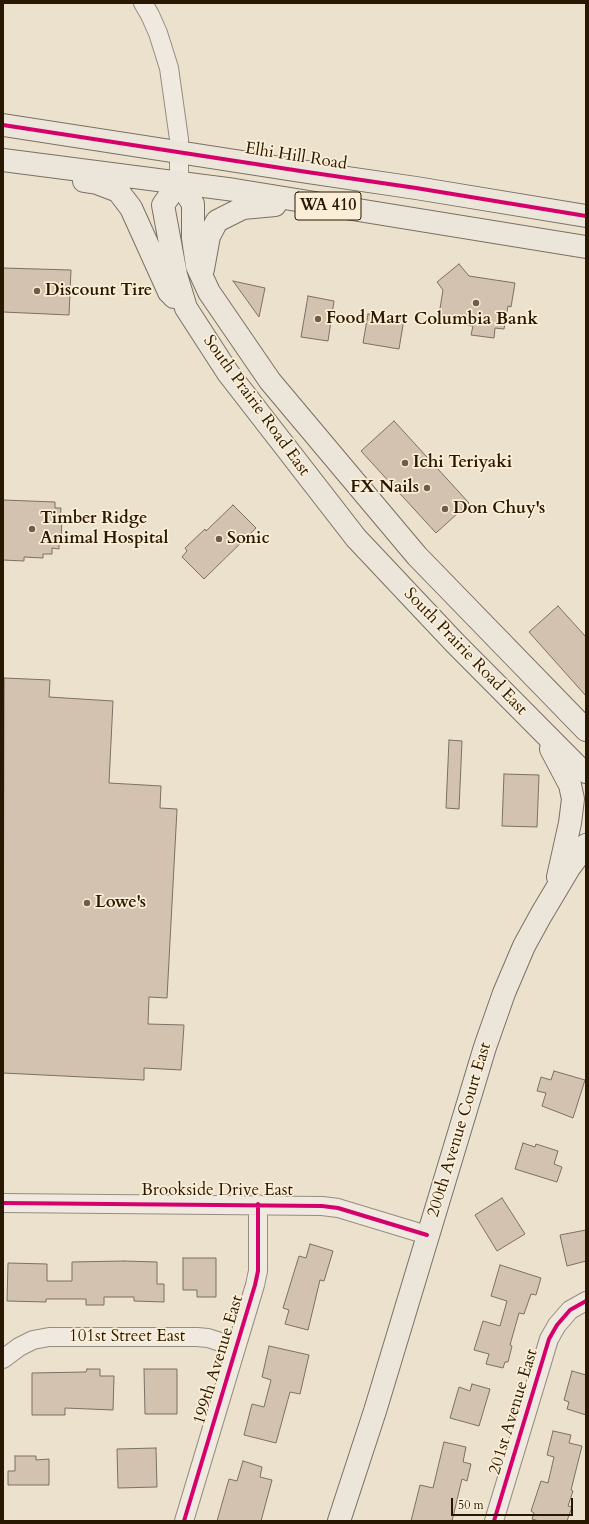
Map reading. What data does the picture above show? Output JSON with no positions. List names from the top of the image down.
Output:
{
  "streets": {
    "main road": [
      "Elhi Hill Road",
      "WA 410",
      "South Prairie Road East",
      "200th Avenue Court East"
    ],
    "street": [
      "Brookside Drive East",
      "101st Street East",
      "199th Avenue East",
      "201st Avenue East"
    ]
  },
  "crossings": [
    ["WA 410", "South Prairie Road East"],
    ["200th Avenue Court East", "Brookside Drive East"],
    ["Brookside Drive East", "199th Avenue East"],
    ["101st Street East", "199th Avenue East"]
  ],
  "places": [
    "Discount Tire",
    "Columbia Bank",
    "Food Mart",
    "Ichi Teriyaki",
    "FX Nails",
    "Don Chuy's",
    "Timber Ridge Animal Hospital",
    "Sonic",
    "Lowe's"
  ],
  "scale_bar": "50 m"
}
